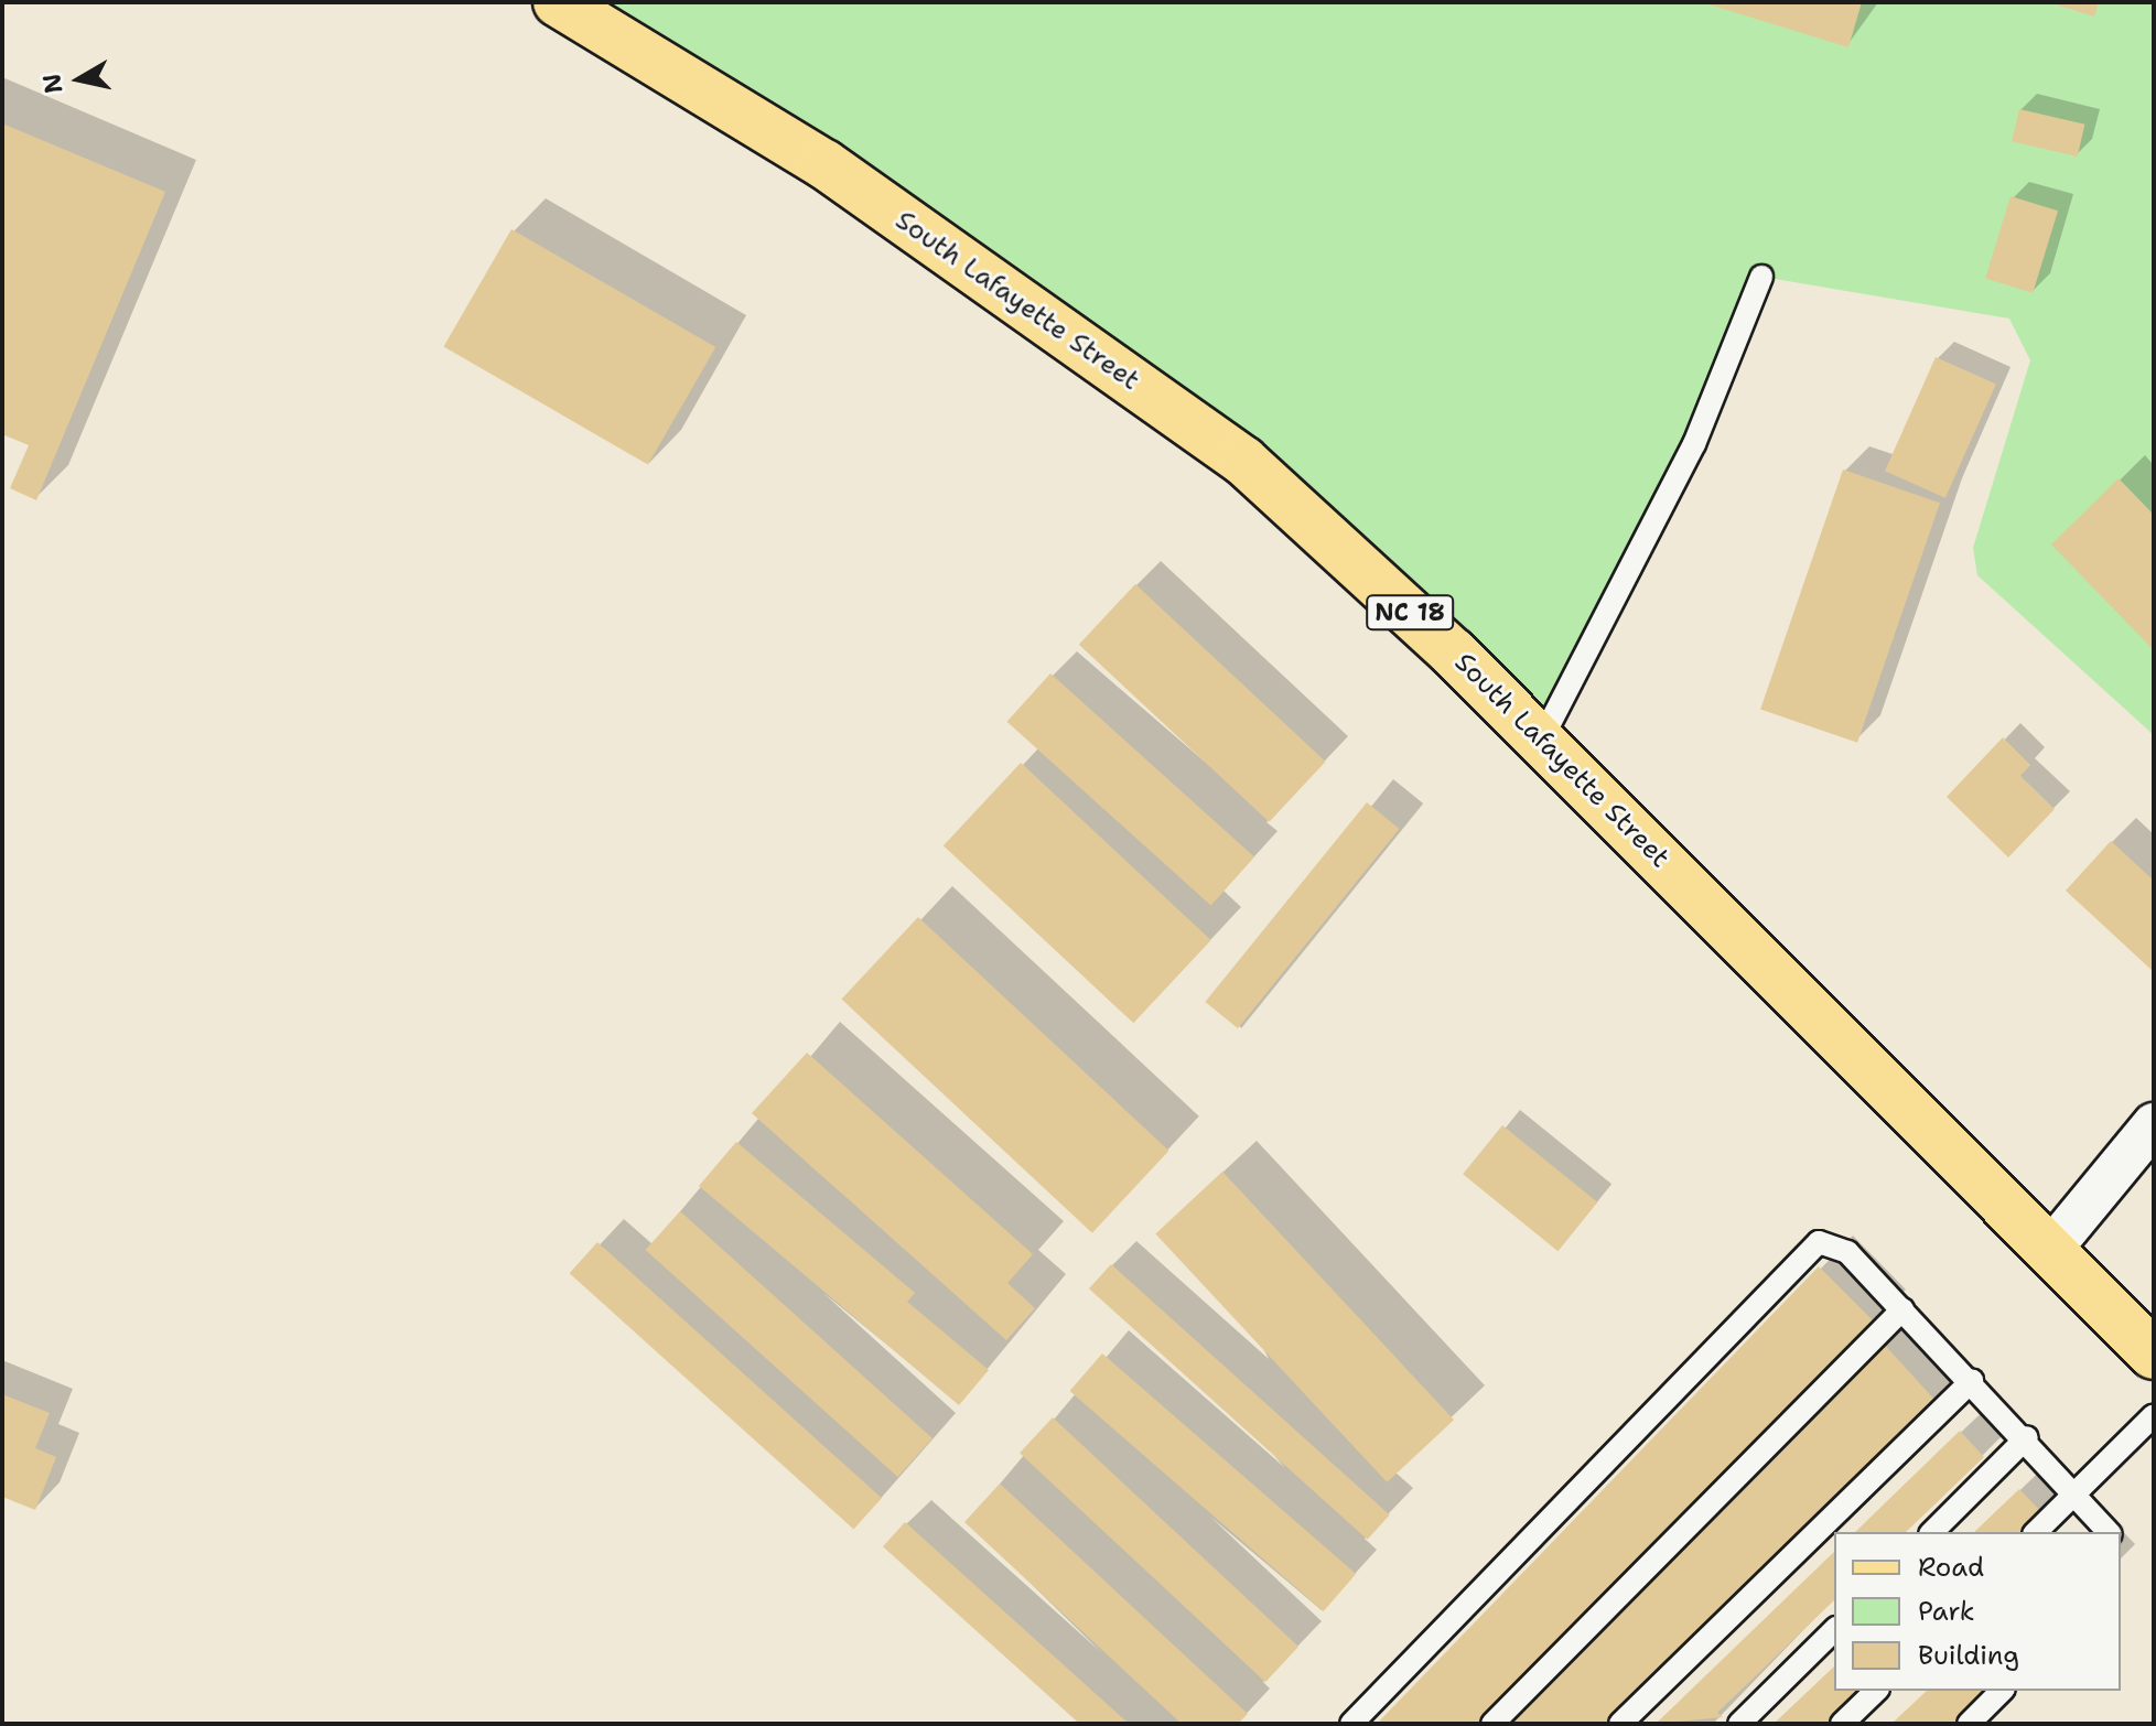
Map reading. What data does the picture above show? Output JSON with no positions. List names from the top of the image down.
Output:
{
  "streets": {
    "main road": ["South Lafayette Street", "NC 18"]
  },
  "legend": ["Road", "Park", "Building"],
  "north": "left"
}
